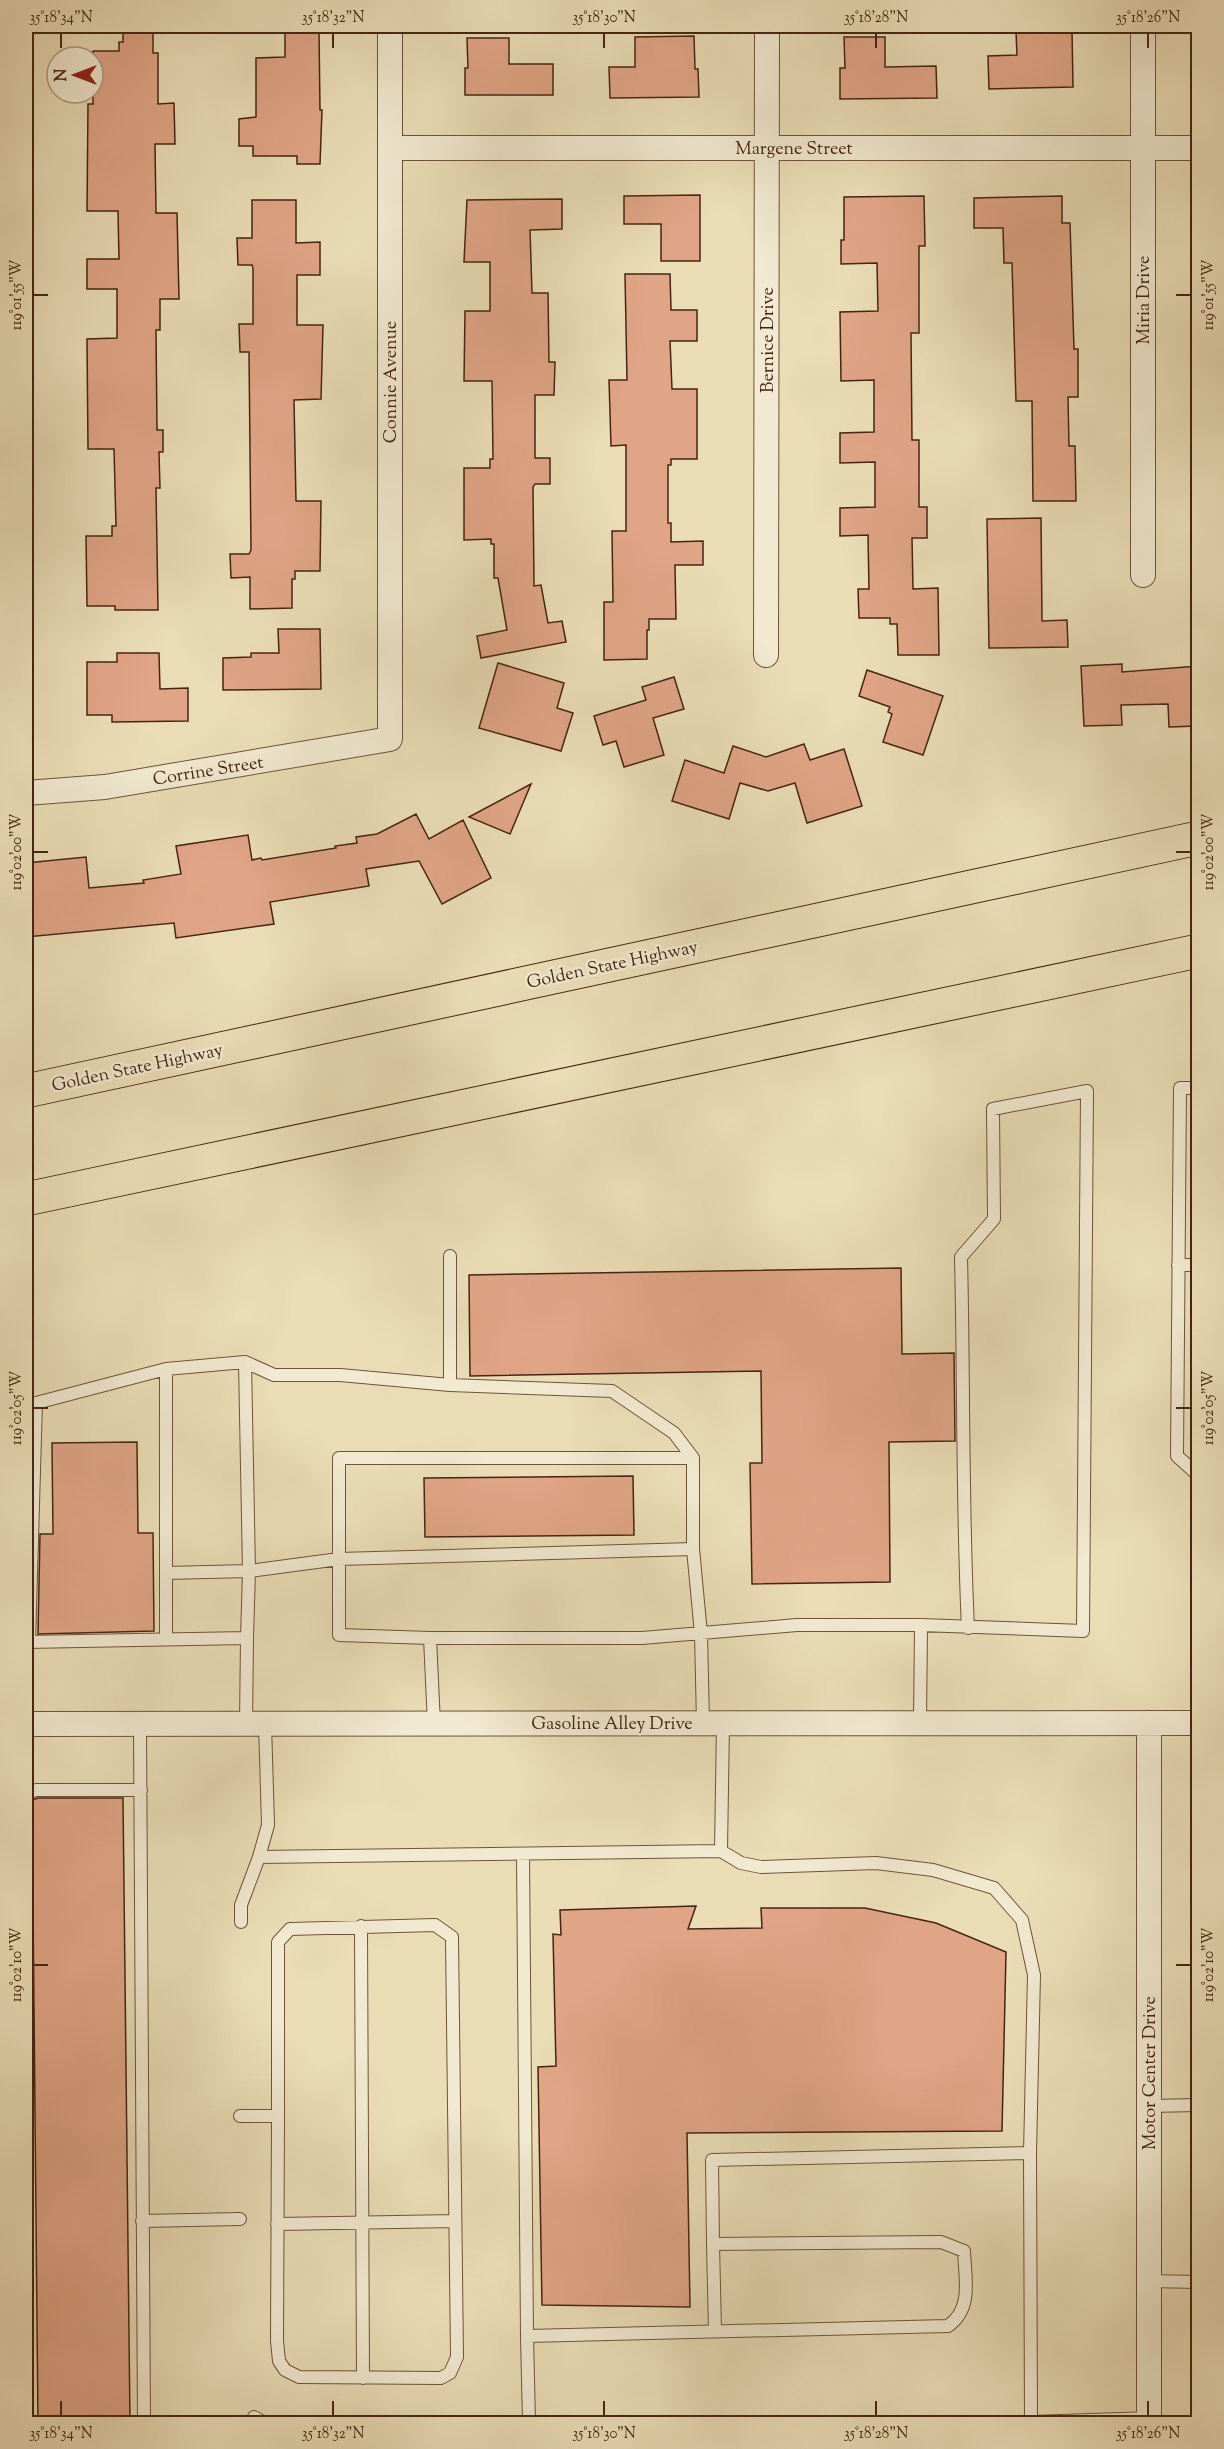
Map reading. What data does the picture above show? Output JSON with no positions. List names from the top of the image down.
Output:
{
  "streets": {
    "highway": ["Golden State Highway"],
    "street": [
      "Margene Street",
      "Miria Drive",
      "Bernice Drive",
      "Connie Avenue",
      "Corrine Street",
      "Gasoline Alley Drive",
      "Motor Center Drive"
    ]
  },
  "crossings": [
    ["Margene Street", "Miria Drive"],
    ["Margene Street", "Bernice Drive"],
    ["Margene Street", "Connie Avenue"],
    ["Connie Avenue", "Corrine Street"],
    ["Gasoline Alley Drive", "Motor Center Drive"]
  ],
  "north": "left",
  "coordinates": [
    "35°18'34\"N",
    "35°18'32\"N",
    "35°18'30\"N",
    "35°18'28\"N",
    "35°18'26\"N",
    "119°01'55\"W",
    "119°02'00\"W",
    "119°02'05\"W",
    "119°02'10\"W"
  ]
}
